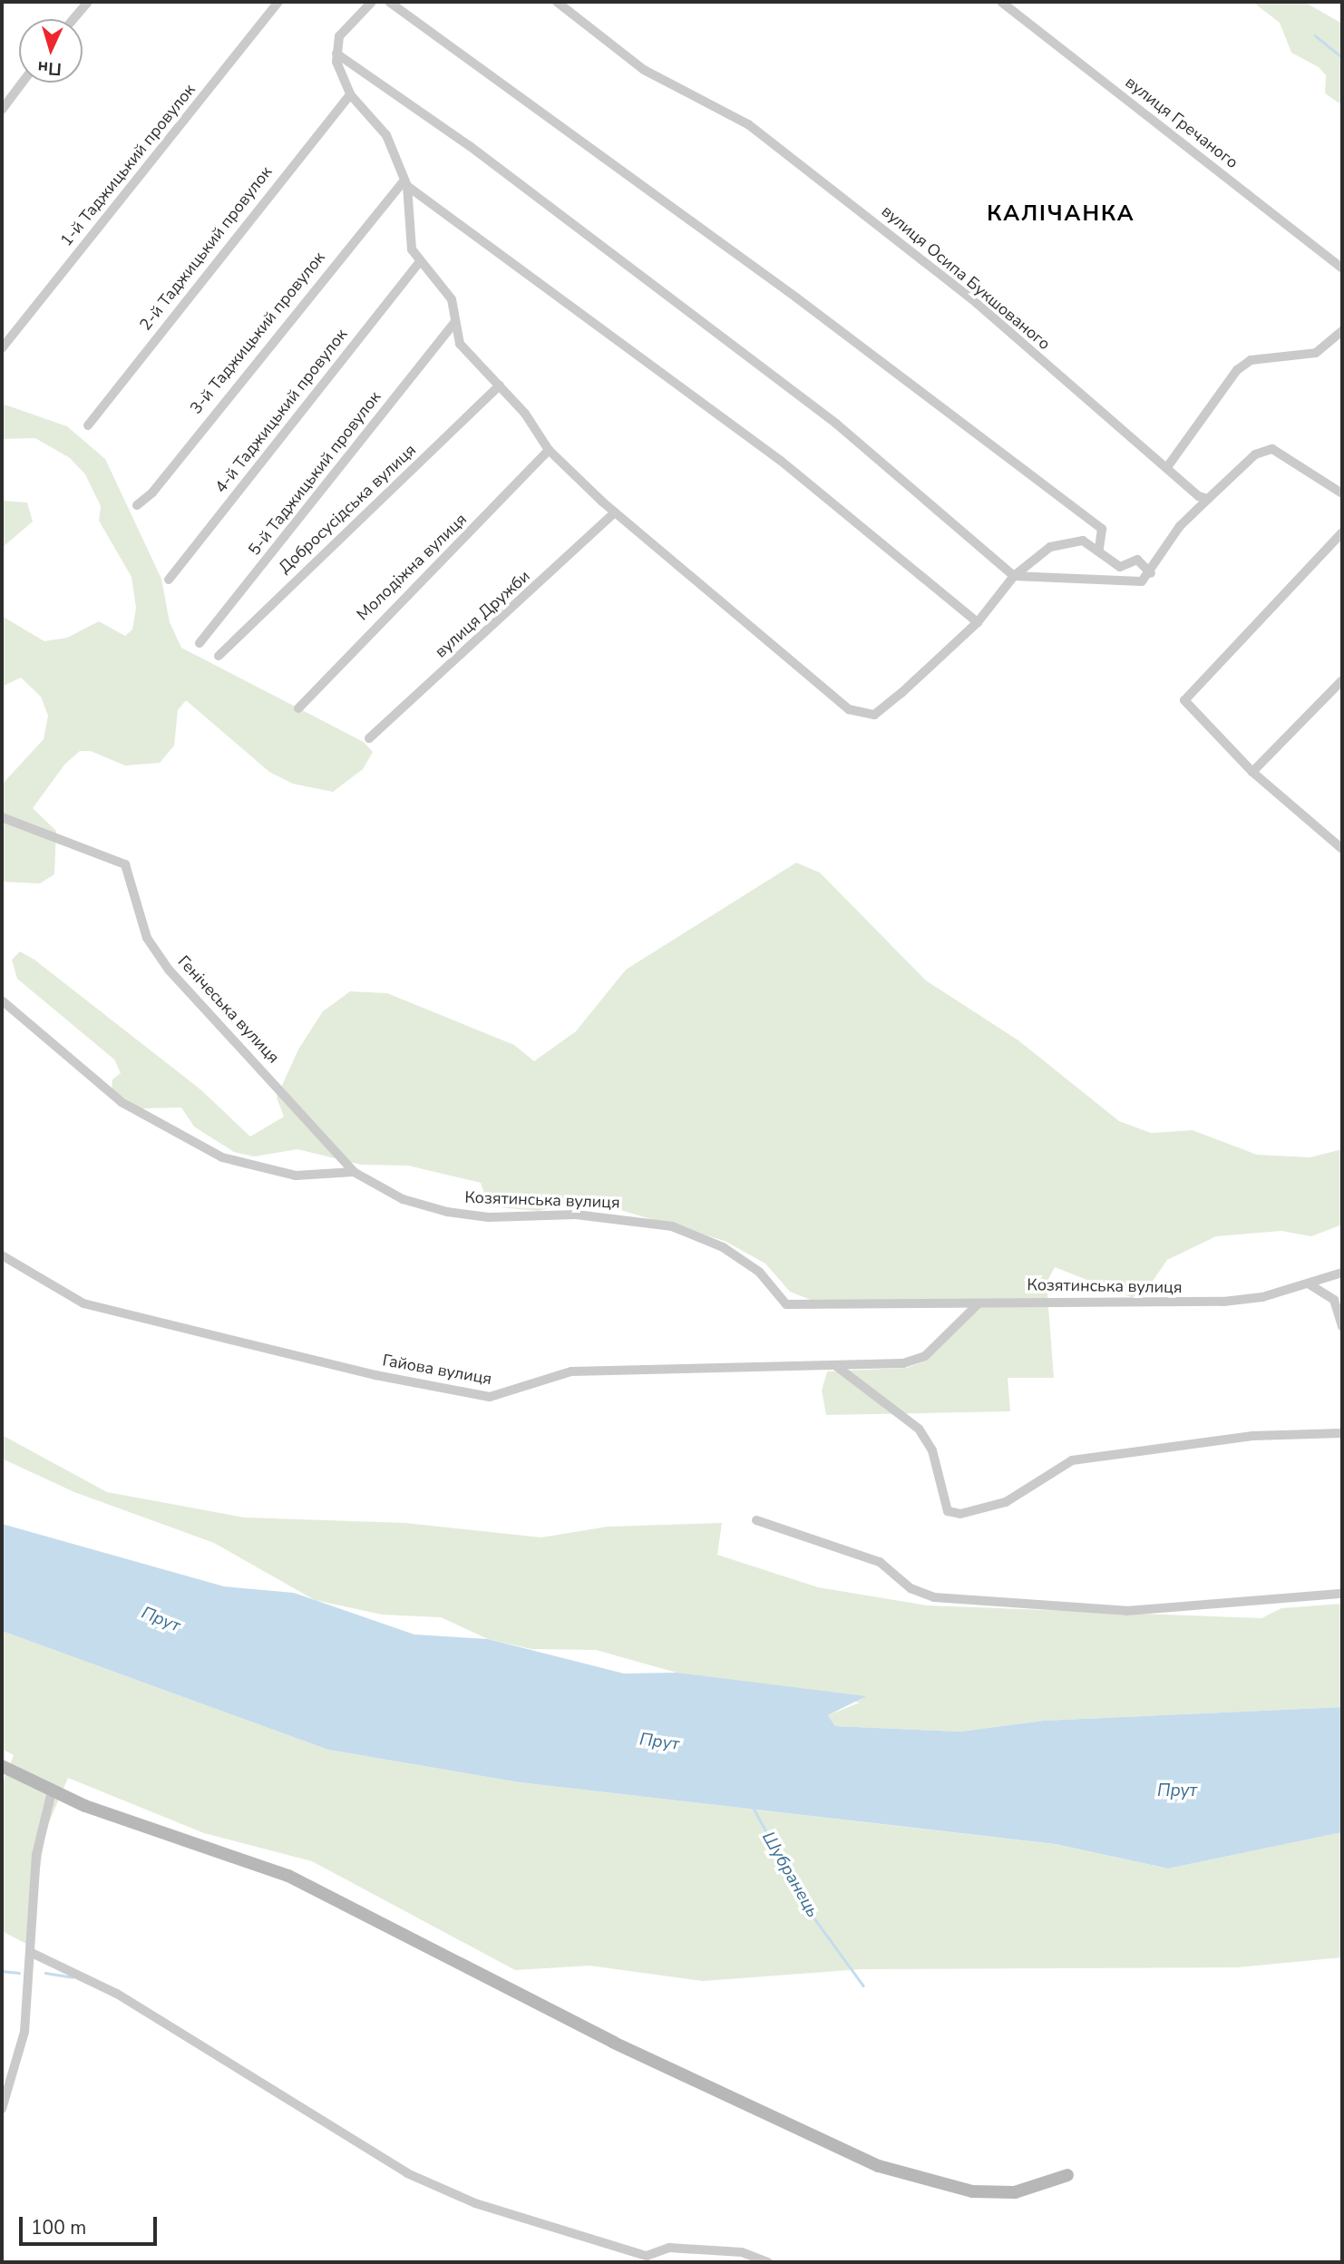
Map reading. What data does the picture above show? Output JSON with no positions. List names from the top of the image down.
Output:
{
  "streets": {
    "street": [
      "вулиця Гречаного",
      "1-й Таджицький провулок",
      "2-й Таджицький провулок",
      "вулиця Осипа Букшованого",
      "3-й Таджицький провулок",
      "4-й Таджицький провулок",
      "5-й Таджицький провулок",
      "Добросусідська вулиця",
      "Молодіжна вулиця",
      "вулиця Дружби",
      "Генічеська вулиця",
      "Козятинська вулиця",
      "Гайова вулиця"
    ]
  },
  "crossings": [
    ["Генічеська вулиця", "Козятинська вулиця"],
    ["Козятинська вулиця", "Гайова вулиця"]
  ],
  "districts": ["КАЛІЧАНКА"],
  "water": ["Прут", "Шубранець"],
  "scale_bar": "100 m",
  "north": "bottom"
}
